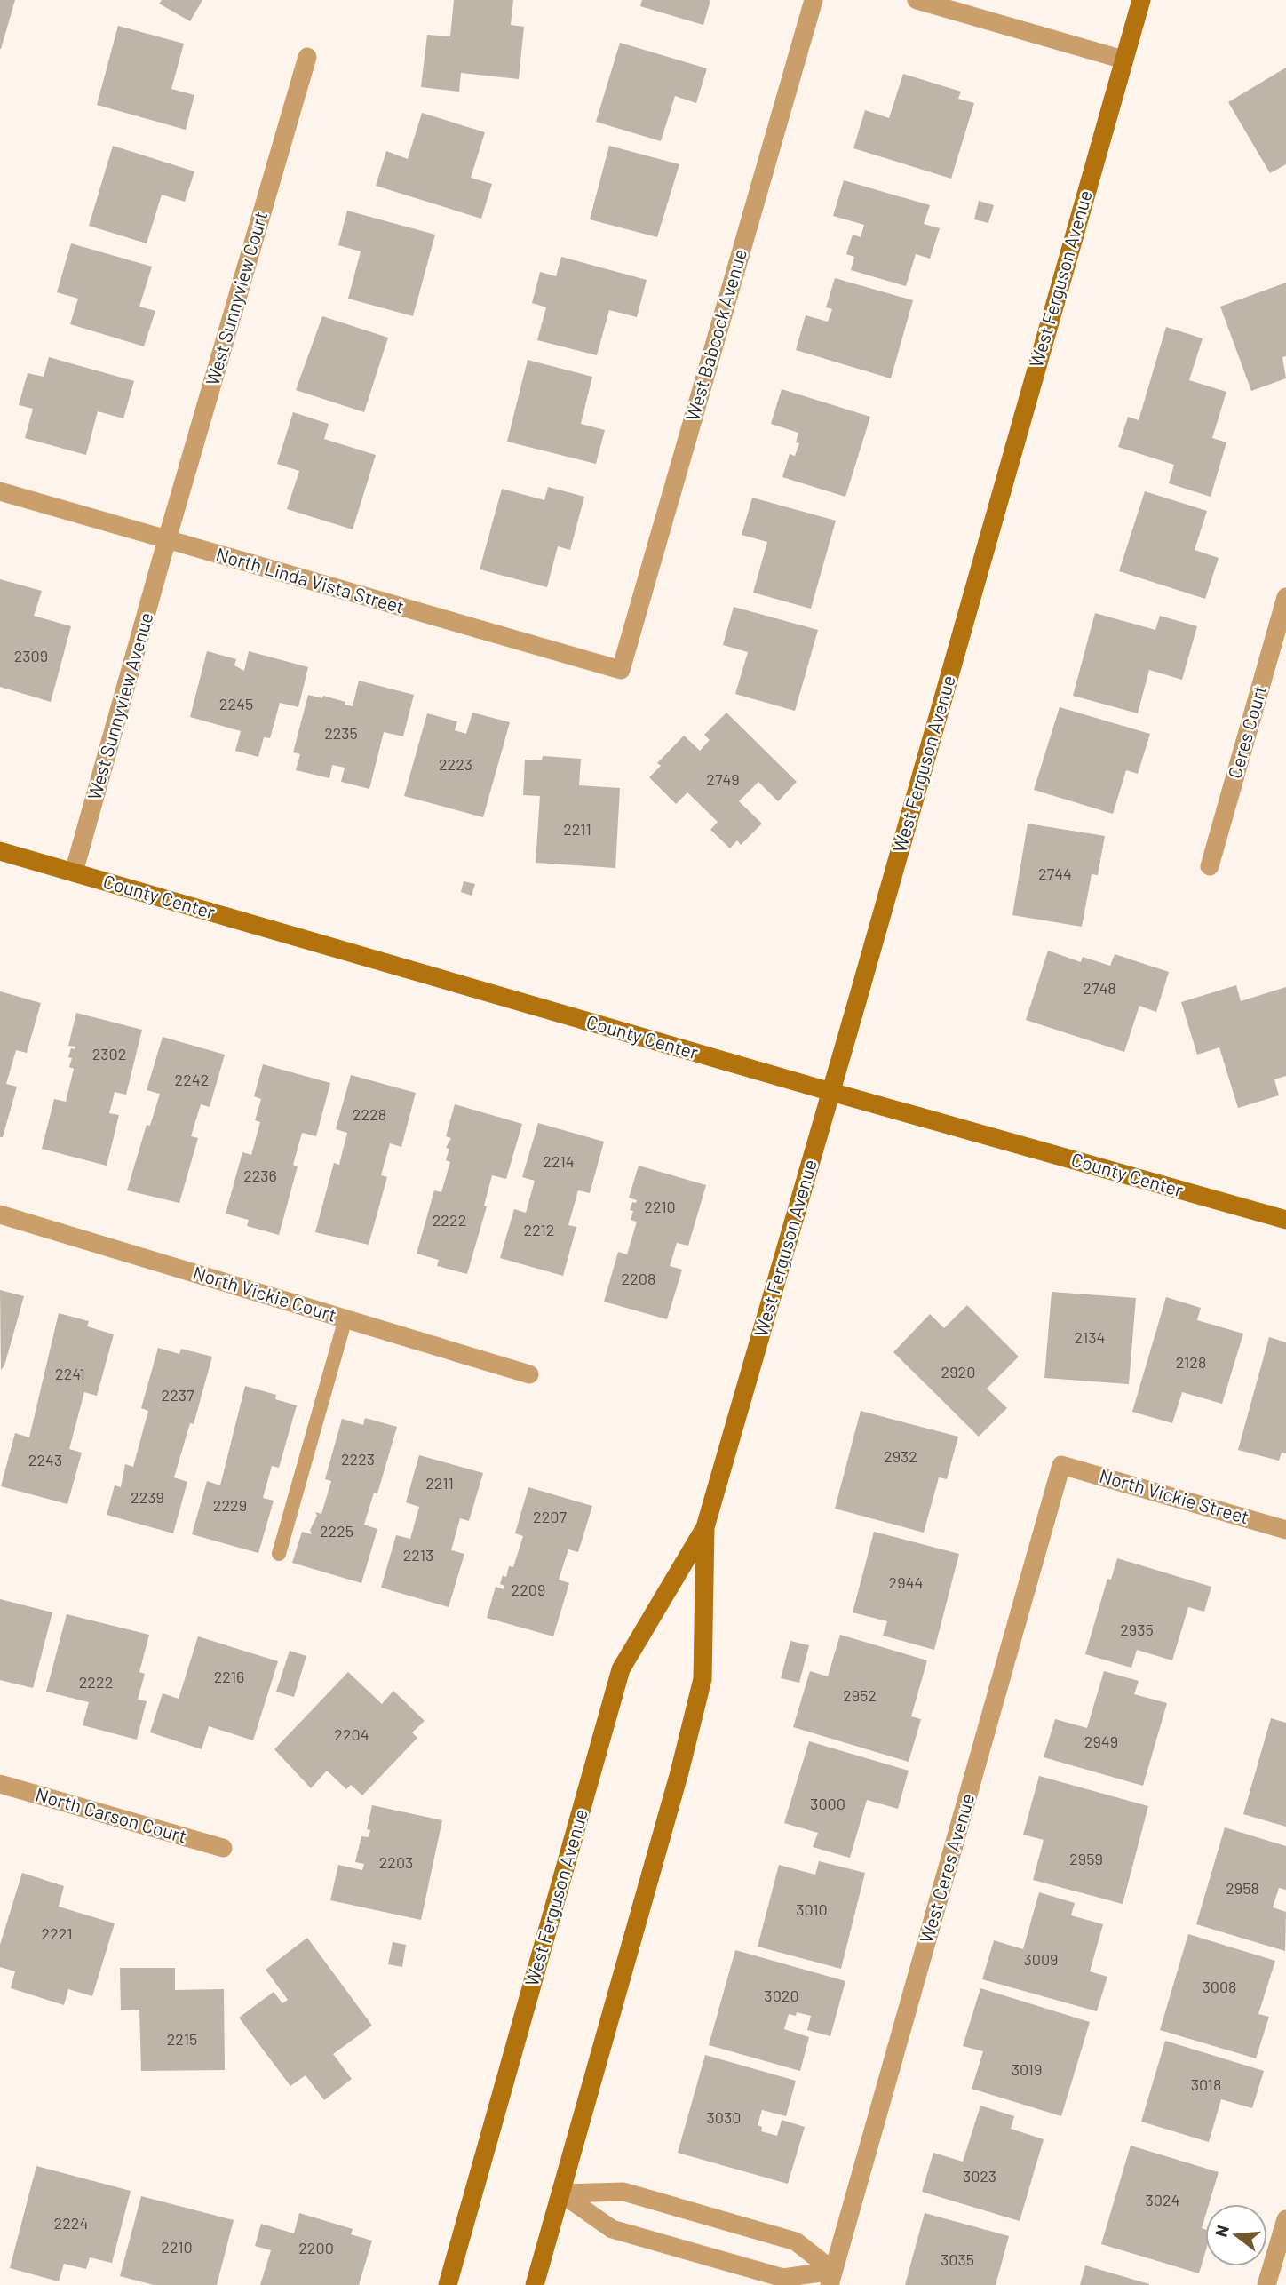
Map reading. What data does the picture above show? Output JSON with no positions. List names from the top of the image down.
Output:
{
  "streets": {
    "street": [
      "West Ferguson Avenue",
      "West Sunnyview Court",
      "West Babcock Avenue",
      "North Linda Vista Street",
      "West Sunnyview Avenue",
      "Ceres Court",
      "County Center",
      "North Vickie Court",
      "North Vickie Street",
      "North Carson Court",
      "West Ceres Avenue"
    ]
  },
  "crossings": [
    ["West Ferguson Avenue", "County Center"],
    ["West Sunnyview Court", "North Linda Vista Street"],
    ["West Sunnyview Court", "West Sunnyview Avenue"],
    ["West Babcock Avenue", "North Linda Vista Street"],
    ["North Linda Vista Street", "West Sunnyview Avenue"],
    ["West Sunnyview Avenue", "County Center"],
    ["North Vickie Street", "West Ceres Avenue"]
  ],
  "house_numbers": [
    "2309",
    "2245",
    "2235",
    "2223",
    "2749",
    "2211",
    "2744",
    "2748",
    "2302",
    "2242",
    "2228",
    "2214",
    "2236",
    "2210",
    "2222",
    "2212",
    "2208",
    "2134",
    "2128",
    "2920",
    "2241",
    "2237",
    "2932",
    "2223",
    "2243",
    "2211",
    "2239",
    "2229",
    "2207",
    "2225",
    "2213",
    "2944",
    "2209",
    "2935",
    "2216",
    "2222",
    "2952",
    "2204",
    "2949",
    "3000",
    "2959",
    "2203",
    "2958",
    "3010",
    "2221",
    "3009",
    "3008",
    "3020",
    "2215",
    "3019",
    "3018",
    "3030",
    "3023",
    "3024",
    "2224",
    "2210",
    "2200",
    "3035"
  ],
  "north": "left"
}
